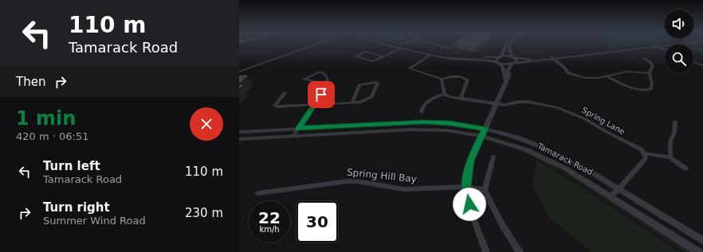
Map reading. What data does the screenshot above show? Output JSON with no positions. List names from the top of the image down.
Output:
{
  "streets": {
    "street": ["Spring Lane", "Tamarack Road", "Spring Hill Bay"]
  },
  "page": {
    "turn": ["110 m", "Tamarack Road"],
    "then": "Then",
    "heading": ["1 min", "420 m · 06:51"],
    "list": [
      {
        "name": "Turn left",
        "note": "Tamarack Road",
        "value": "110 m"
      },
      {
        "name": "Turn right",
        "note": "Summer Wind Road",
        "value": "230 m"
      }
    ],
    "speed": "22 km/h",
    "limit": "30"
  }
}
